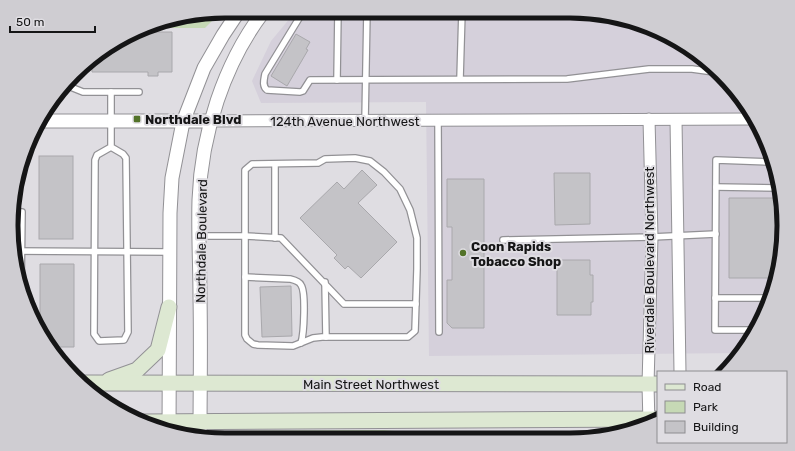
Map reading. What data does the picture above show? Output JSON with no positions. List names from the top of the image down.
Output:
{
  "streets": {
    "main road": ["Main Street Northwest"],
    "street": ["124th Avenue Northwest", "Northdale Boulevard", "Riverdale Boulevard Northwest"]
  },
  "crossings": [
    ["124th Avenue Northwest", "Northdale Boulevard"],
    ["124th Avenue Northwest", "Riverdale Boulevard Northwest"],
    ["Northdale Boulevard", "Main Street Northwest"],
    ["Riverdale Boulevard Northwest", "Main Street Northwest"]
  ],
  "places": {
    "transit": ["Northdale Blvd"],
    "other": ["Coon Rapids Tobacco Shop"]
  },
  "legend": ["Road", "Park", "Building"],
  "scale_bar": "50 m"
}
